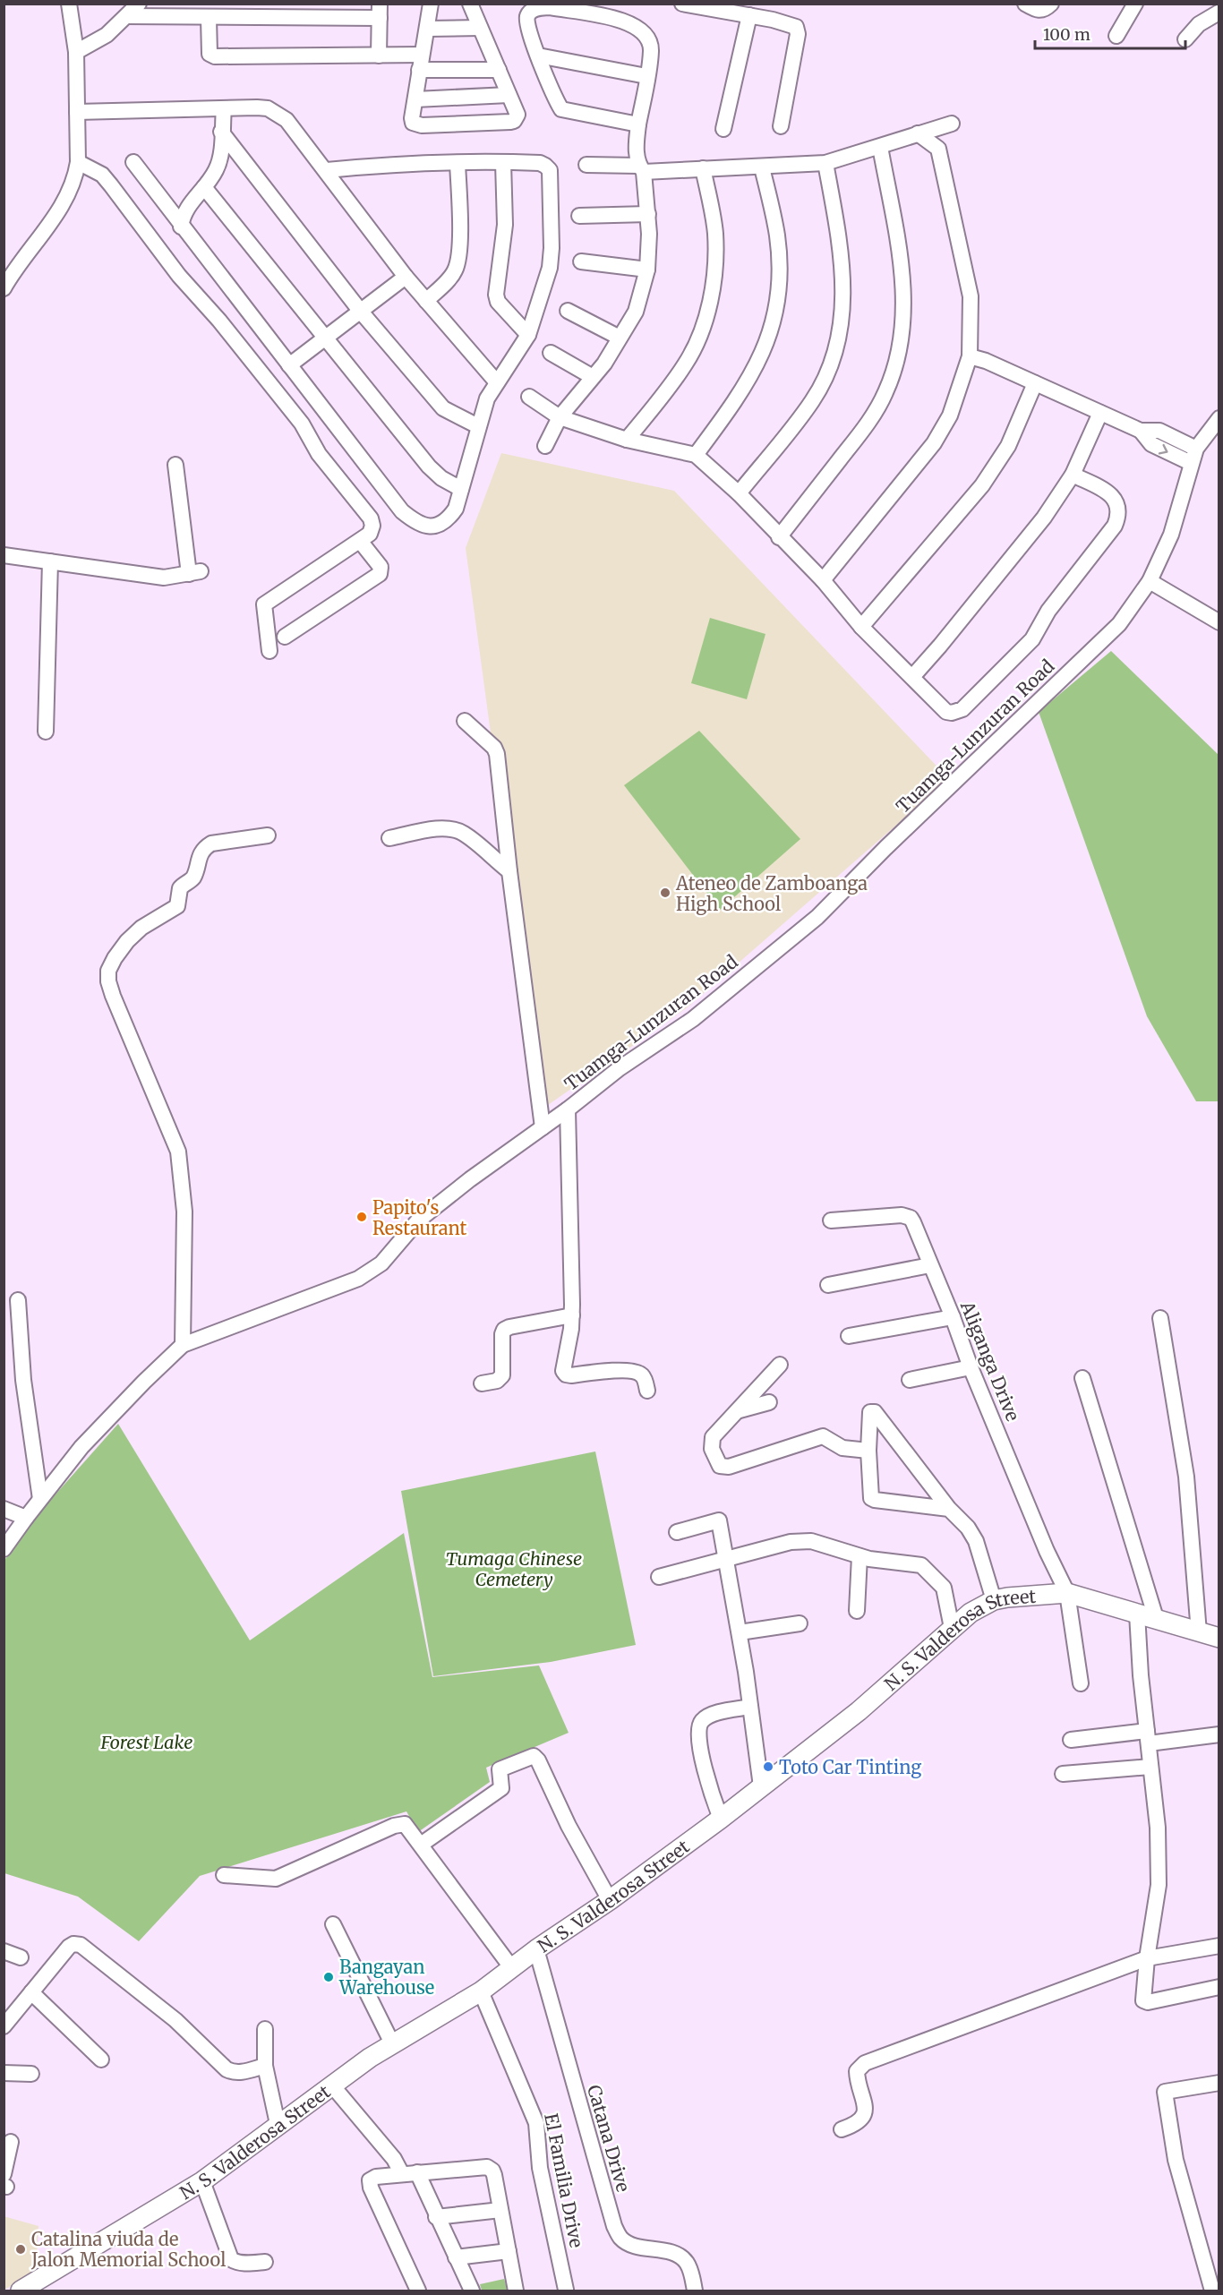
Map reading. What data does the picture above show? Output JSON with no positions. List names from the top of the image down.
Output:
{
  "streets": {
    "main road": ["N. S. Valderosa Street"],
    "street": [
      "Tuamga-Lunzuran Road",
      "Aliganga Drive",
      "Catana Drive",
      "El Familia Drive"
    ]
  },
  "crossings": [
    ["Aliganga Drive", "N. S. Valderosa Street"],
    ["N. S. Valderosa Street", "Catana Drive"],
    ["N. S. Valderosa Street", "El Familia Drive"]
  ],
  "parks": ["Tumaga Chinese Cemetery", "Forest Lake"],
  "places": [
    "Ateneo de Zamboanga High School",
    "Papito's Restaurant",
    "Toto Car Tinting",
    "Bangayan Warehouse",
    "Catalina viuda de Jalon Memorial School"
  ],
  "scale_bar": "100 m"
}
